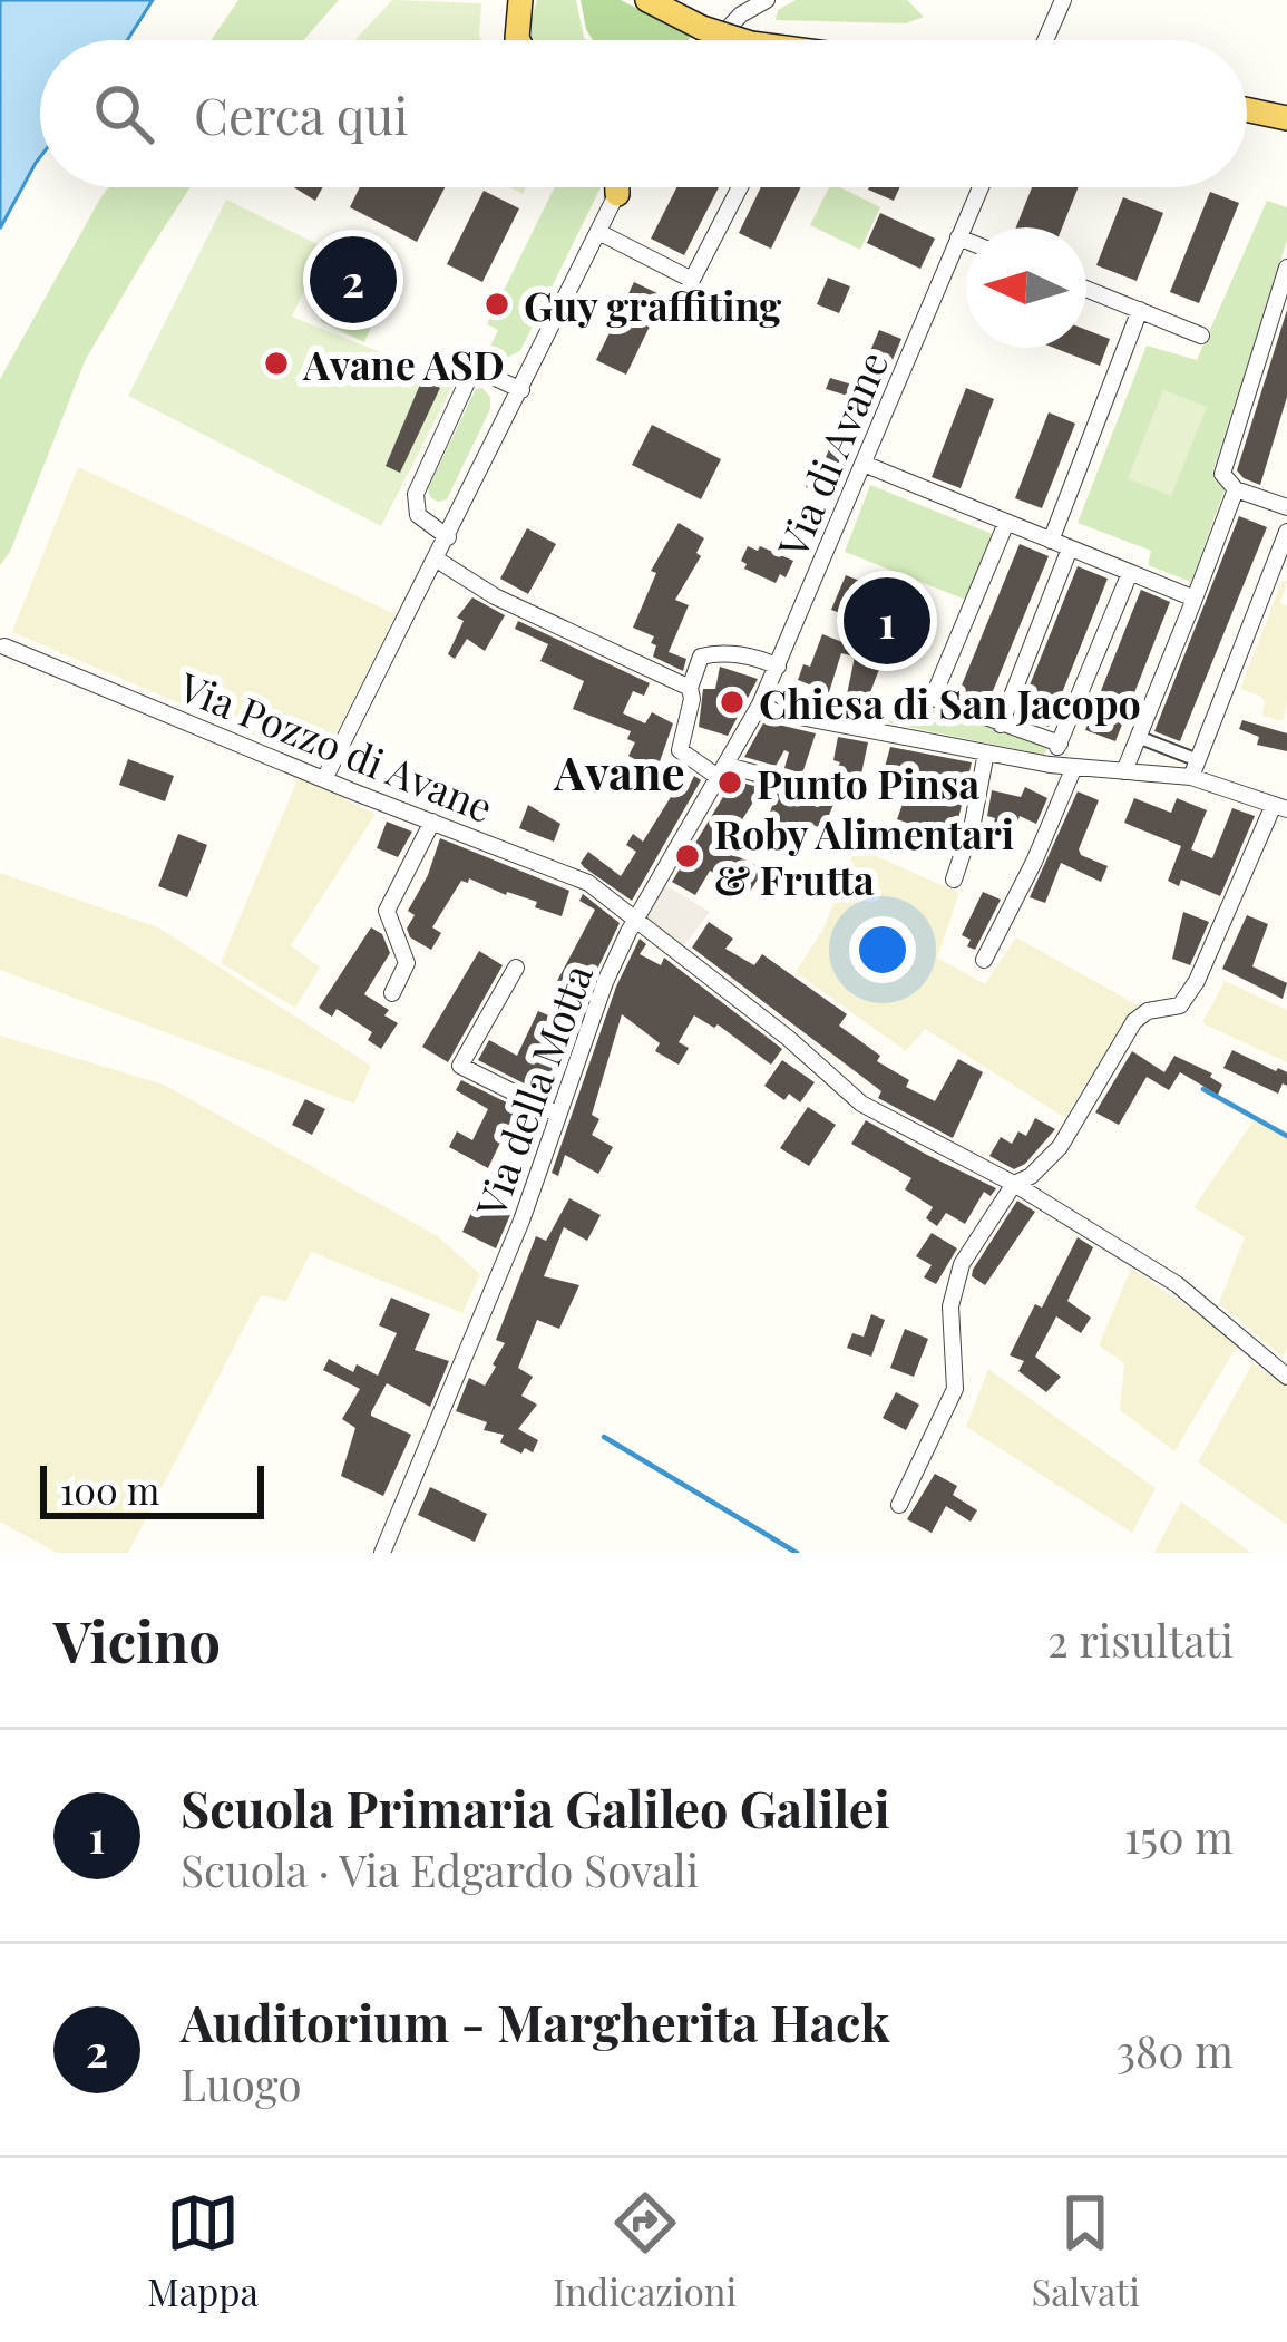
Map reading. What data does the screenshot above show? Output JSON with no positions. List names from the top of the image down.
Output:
{
  "streets": {
    "street": ["Via di Avane", "Via Pozzo di Avane", "Via della Motta"]
  },
  "crossings": [
    ["Via di Avane", "Via della Motta"],
    ["Via Pozzo di Avane", "Via della Motta"]
  ],
  "districts": ["Avane"],
  "places": [
    "Guy graffiting",
    "Avane ASD",
    "Chiesa di San Jacopo",
    "Punto Pinsa",
    "Roby Alimentari & Frutta"
  ],
  "scale_bar": "100 m",
  "north": "left",
  "page": {
    "search": "Cerca qui",
    "pins": ["2", "1"],
    "scale": "100 m",
    "heading": ["Vicino", "2 risultati"],
    "list": [
      {
        "mark": "1",
        "name": "Scuola Primaria Galileo Galilei",
        "note": "Scuola · Via Edgardo Sovali",
        "value": "150 m"
      },
      {
        "mark": "2",
        "name": "Auditorium - Margherita Hack",
        "note": "Luogo",
        "value": "380 m"
      }
    ],
    "nav": ["Mappa", "Indicazioni", "Salvati"]
  }
}
